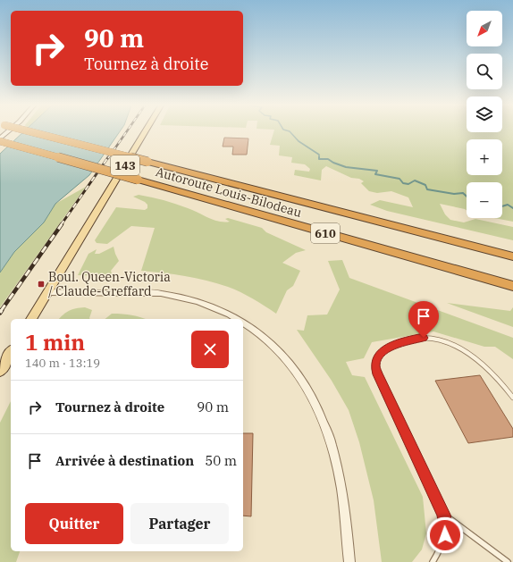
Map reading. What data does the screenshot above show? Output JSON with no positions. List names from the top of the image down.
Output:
{
  "streets": {
    "highway": ["Autoroute Louis-Bilodeau", "610"],
    "main road": ["143"]
  },
  "places": {
    "transit": ["Boul. Queen-Victoria / Claude-Greffard"]
  },
  "north": "bottom left",
  "page": {
    "map_buttons": ["+", "−"],
    "turn": ["90 m", "Tournez à droite"],
    "heading": ["1 min", "140 m · 13:19"],
    "list": [
      {
        "name": "Tournez à droite",
        "value": "90 m"
      },
      {
        "name": "Arrivée à destination",
        "value": "50 m"
      }
    ],
    "buttons": ["Quitter", "Partager"]
  }
}
